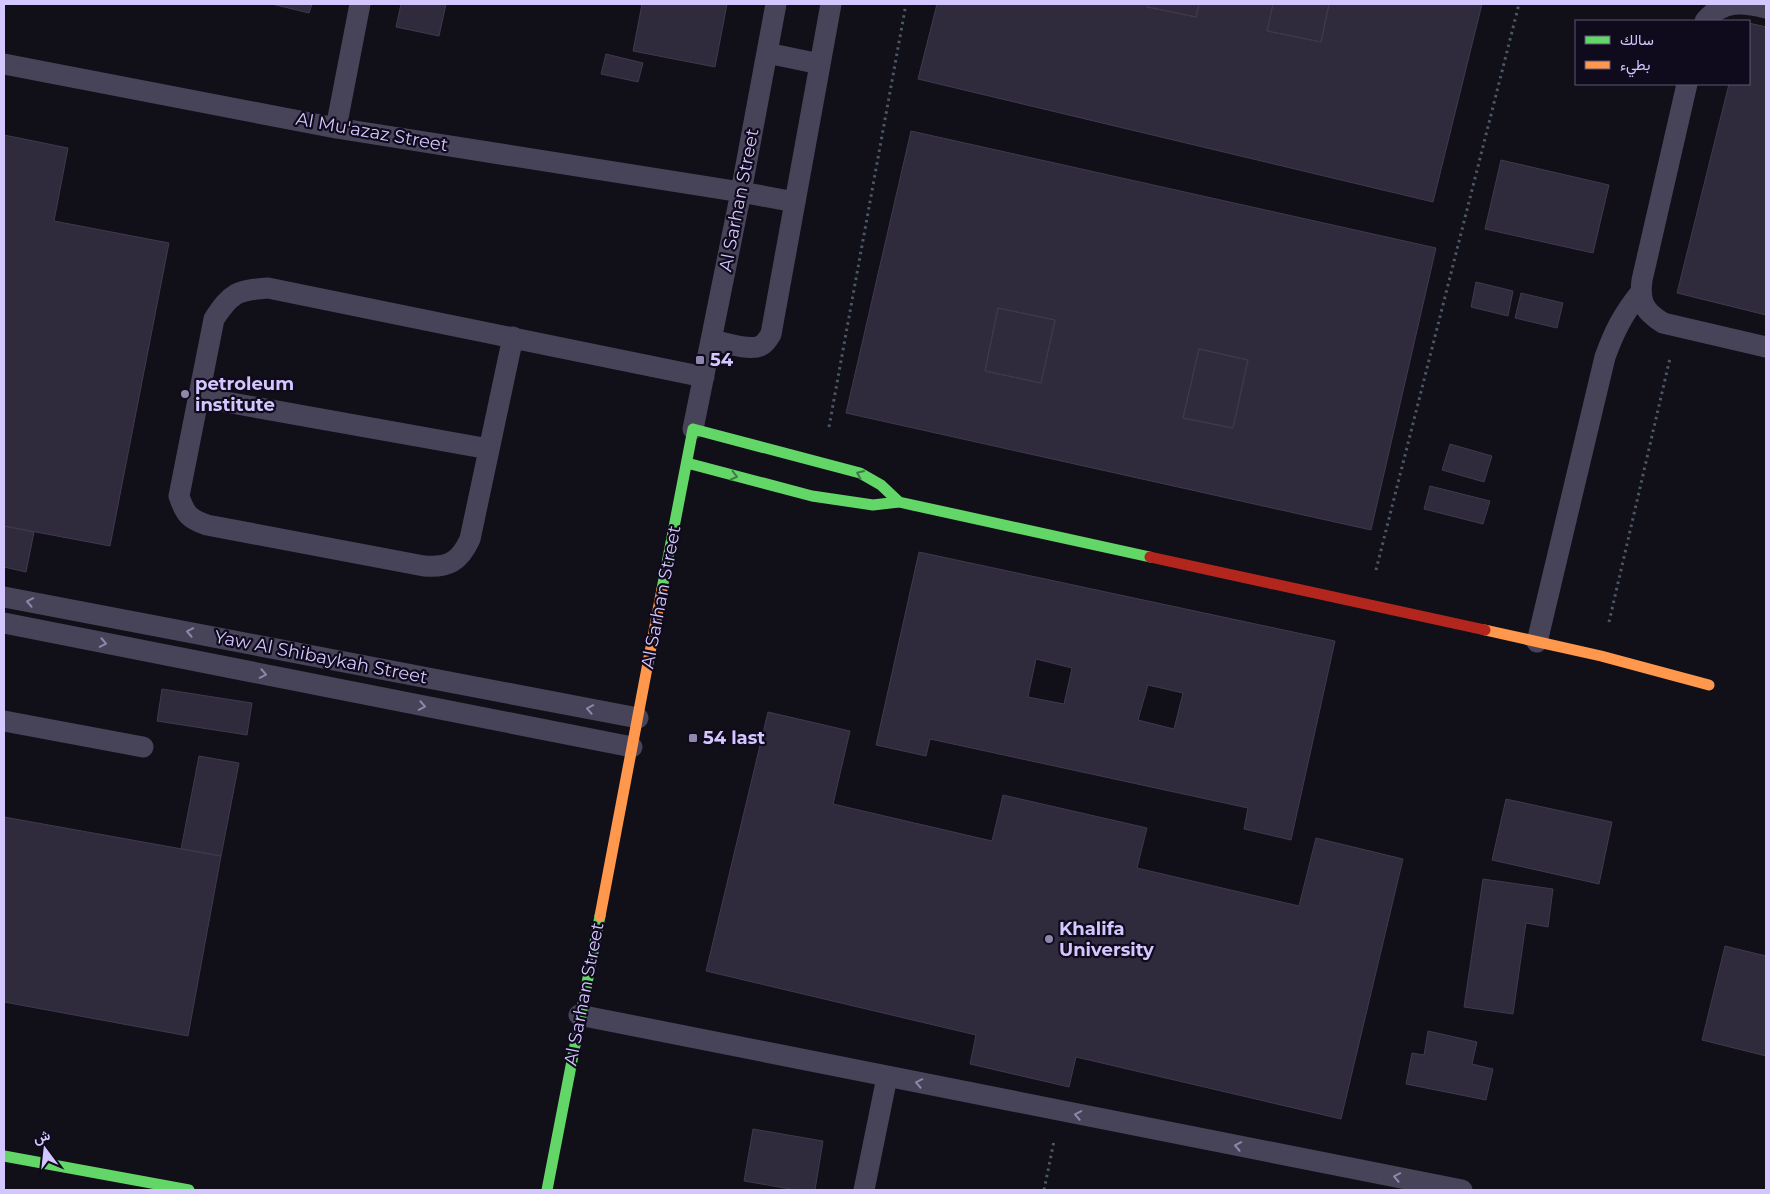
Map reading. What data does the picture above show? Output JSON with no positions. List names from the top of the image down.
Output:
{
  "streets": {
    "street": ["Al Sarhan Street"],
    "lane": ["Al Mu'azaz Street", "Yaw Al Shibaykah Street"]
  },
  "crossings": [
    ["Al Mu'azaz Street", "Al Sarhan Street"],
    ["Al Sarhan Street", "Yaw Al Shibaykah Street"]
  ],
  "places": {
    "transit": ["54", "54 last"],
    "other": ["petroleum institute", "Khalifa University"]
  },
  "legend": ["سالك", "بطيء"],
  "north": "top"
}
